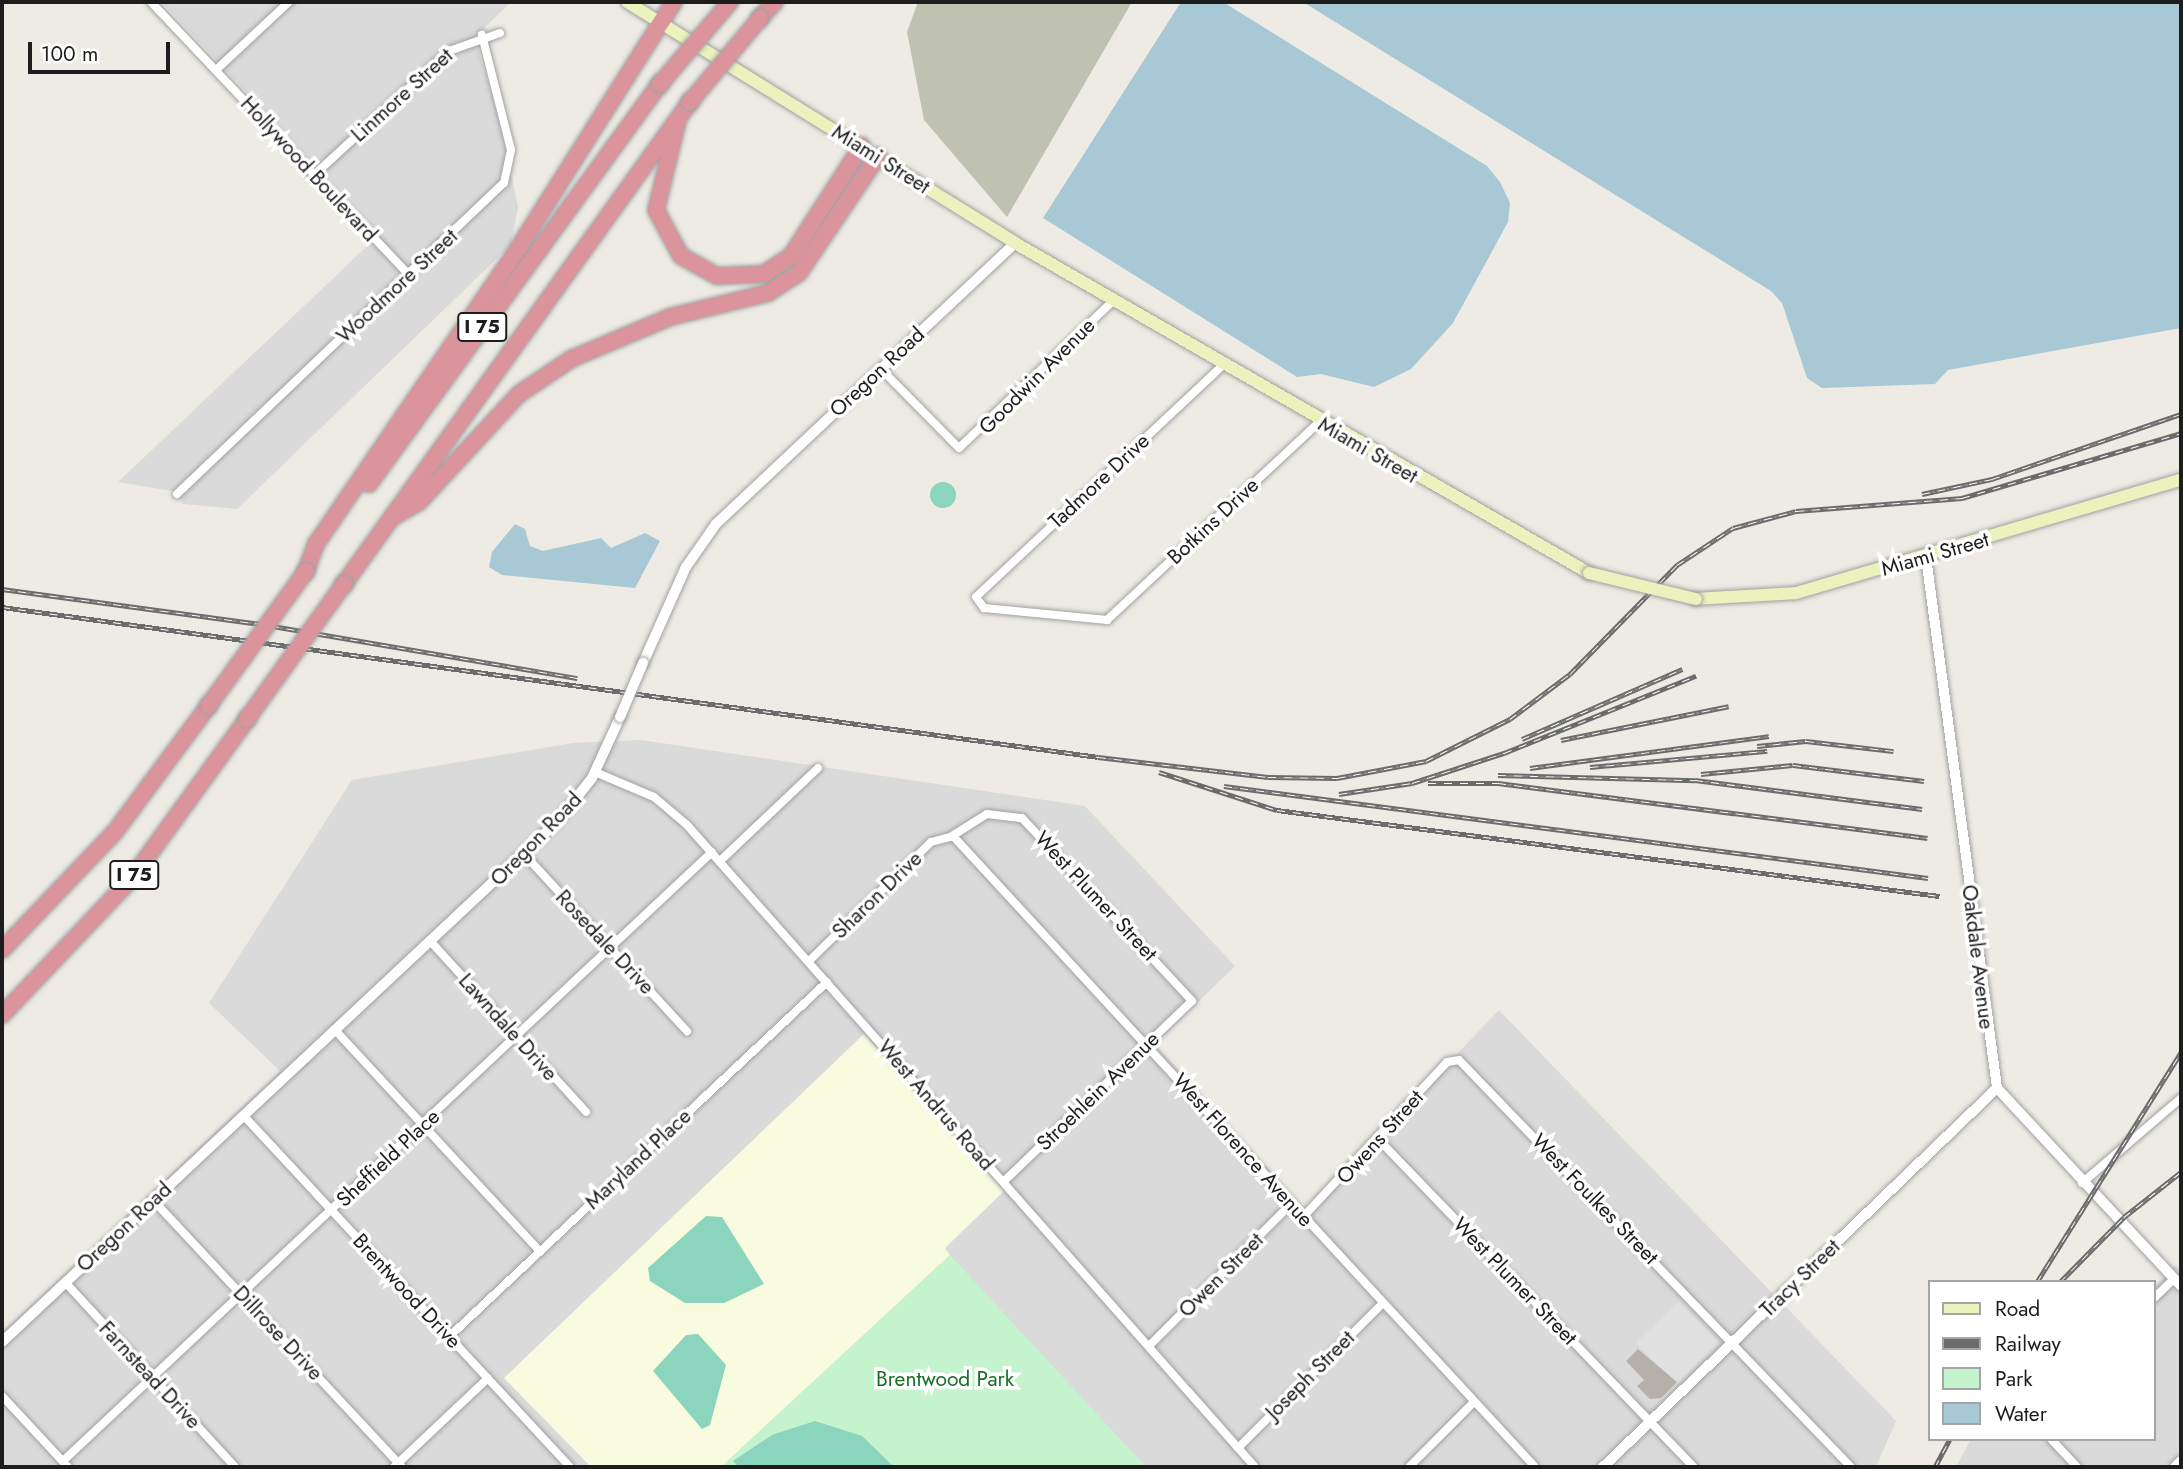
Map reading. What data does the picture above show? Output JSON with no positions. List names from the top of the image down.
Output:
{
  "streets": {
    "highway": ["I 75"],
    "main road": ["Miami Street"],
    "street": [
      "Linmore Street",
      "Hollywood Boulevard",
      "Woodmore Street",
      "Oregon Road",
      "Goodwin Avenue",
      "Tadmore Drive",
      "Botkins Drive",
      "Sharon Drive",
      "West Plumer Street",
      "Rosedale Drive",
      "Oakdale Avenue",
      "Lawndale Drive",
      "Stroehlein Avenue",
      "West Andrus Road",
      "Owens Street",
      "West Florence Avenue",
      "Sheffield Place",
      "Maryland Place",
      "West Foulkes Street",
      "Owen Street",
      "Tracy Street",
      "Brentwood Drive",
      "Dillrose Drive",
      "Farnstead Drive",
      "Joseph Street"
    ]
  },
  "crossings": [
    ["Linmore Street", "Hollywood Boulevard"],
    ["Linmore Street", "Woodmore Street"],
    ["Miami Street", "Oregon Road"],
    ["Miami Street", "Goodwin Avenue"],
    ["Miami Street", "Tadmore Drive"],
    ["Miami Street", "Botkins Drive"],
    ["Miami Street", "Oakdale Avenue"],
    ["Hollywood Boulevard", "Woodmore Street"],
    ["Oregon Road", "Goodwin Avenue"],
    ["Oregon Road", "Rosedale Drive"],
    ["Oregon Road", "Lawndale Drive"],
    ["Oregon Road", "West Andrus Road"],
    ["Oregon Road", "Brentwood Drive"],
    ["Oregon Road", "Dillrose Drive"],
    ["Oregon Road", "Farnstead Drive"],
    ["Tadmore Drive", "Botkins Drive"],
    ["Sharon Drive", "West Plumer Street"],
    ["Sharon Drive", "West Andrus Road"],
    ["Sharon Drive", "West Florence Avenue"],
    ["West Plumer Street", "Stroehlein Avenue"],
    ["West Plumer Street", "Owens Street"],
    ["West Plumer Street", "West Florence Avenue"],
    ["West Plumer Street", "Tracy Street"],
    ["Rosedale Drive", "Sheffield Place"],
    ["Oakdale Avenue", "Tracy Street"],
    ["Lawndale Drive", "Sheffield Place"],
    ["Stroehlein Avenue", "West Andrus Road"],
    ["Stroehlein Avenue", "West Florence Avenue"],
    ["West Andrus Road", "Sheffield Place"],
    ["West Andrus Road", "Maryland Place"],
    ["West Andrus Road", "Owen Street"],
    ["West Andrus Road", "Joseph Street"],
    ["Owens Street", "West Florence Avenue"],
    ["Owens Street", "West Foulkes Street"],
    ["West Florence Avenue", "Owen Street"],
    ["West Florence Avenue", "Joseph Street"],
    ["Sheffield Place", "Brentwood Drive"],
    ["Sheffield Place", "Dillrose Drive"],
    ["Sheffield Place", "Farnstead Drive"],
    ["Maryland Place", "Brentwood Drive"],
    ["West Foulkes Street", "Tracy Street"]
  ],
  "parks": ["Brentwood Park"],
  "legend": [
    "Road",
    "Railway",
    "Park",
    "Water"
  ],
  "scale_bar": "100 m"
}
